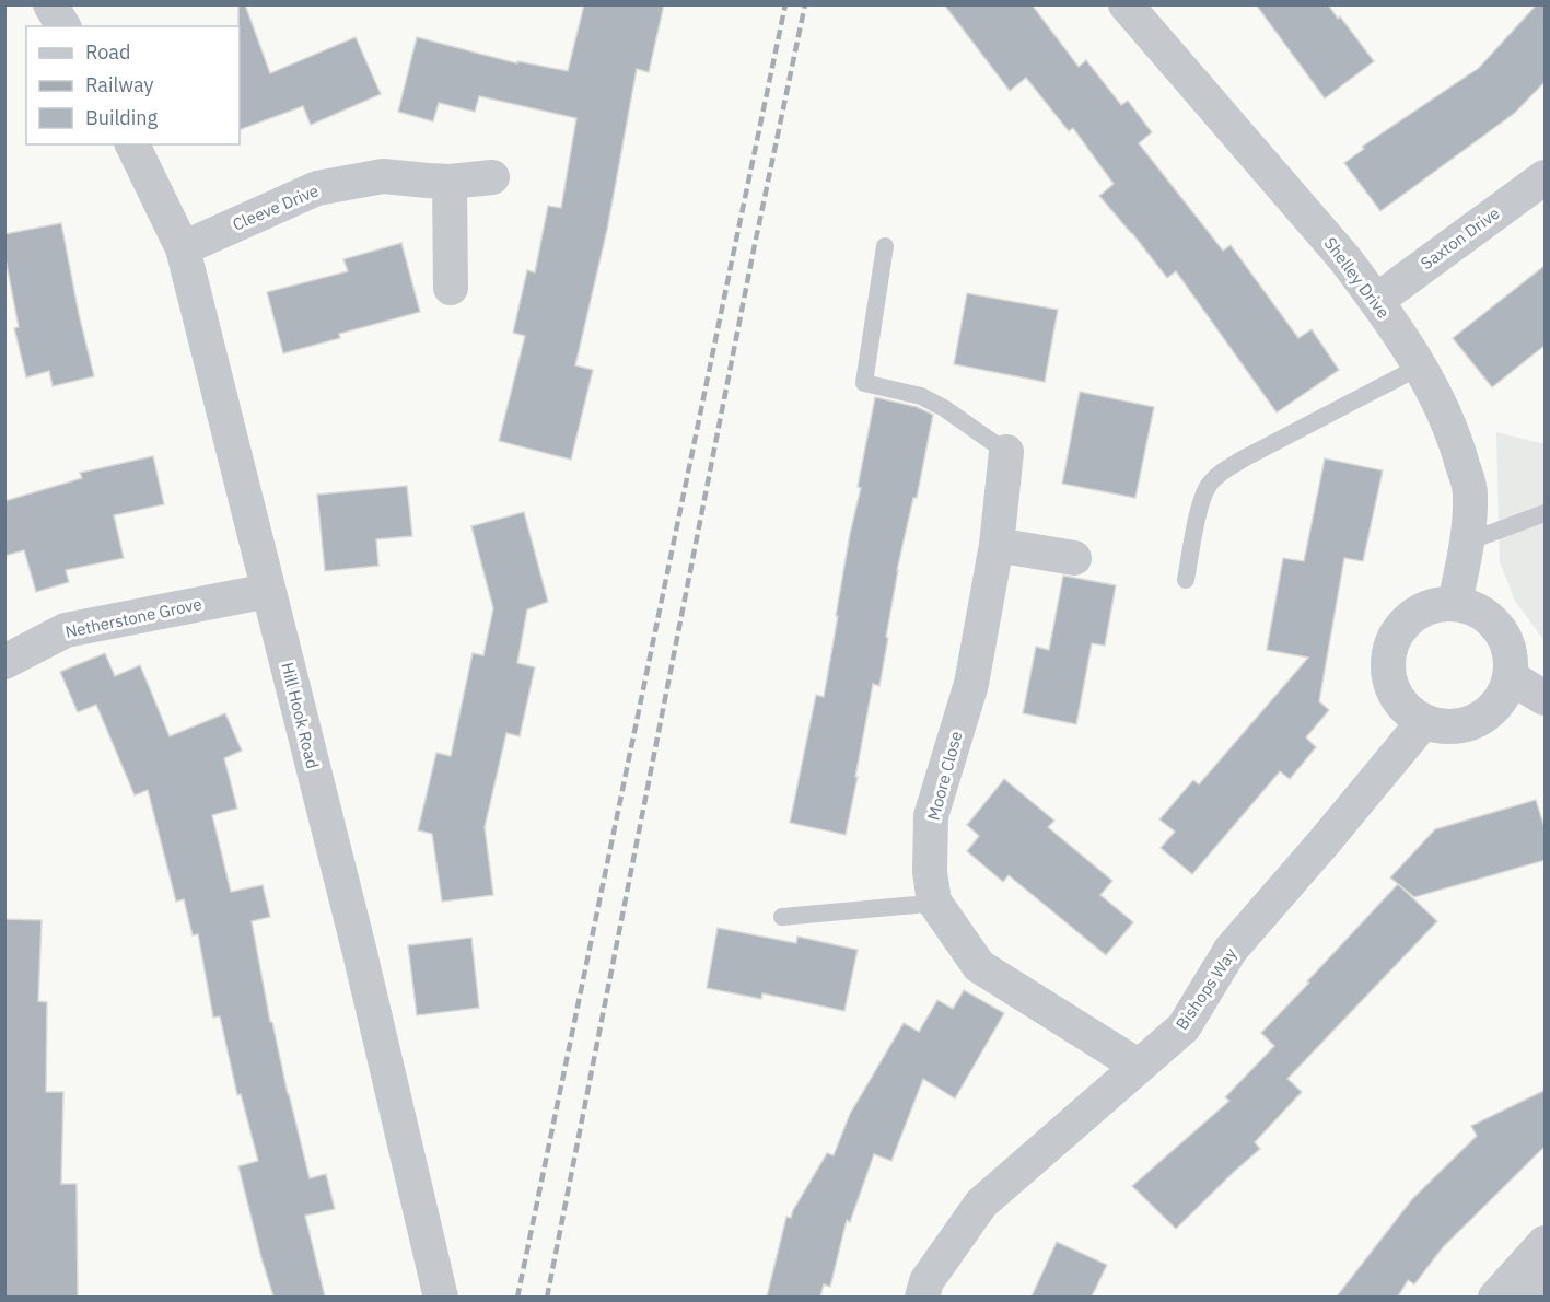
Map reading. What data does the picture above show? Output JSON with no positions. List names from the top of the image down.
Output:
{
  "streets": {
    "street": [
      "Cleeve Drive",
      "Saxton Drive",
      "Shelley Drive",
      "Netherstone Grove",
      "Hill Hook Road",
      "Moore Close",
      "Bishops Way"
    ]
  },
  "crossings": [
    ["Cleeve Drive", "Hill Hook Road"],
    ["Saxton Drive", "Shelley Drive"],
    ["Shelley Drive", "Bishops Way"],
    ["Netherstone Grove", "Hill Hook Road"],
    ["Moore Close", "Bishops Way"]
  ],
  "legend": ["Road", "Railway", "Building"]
}
